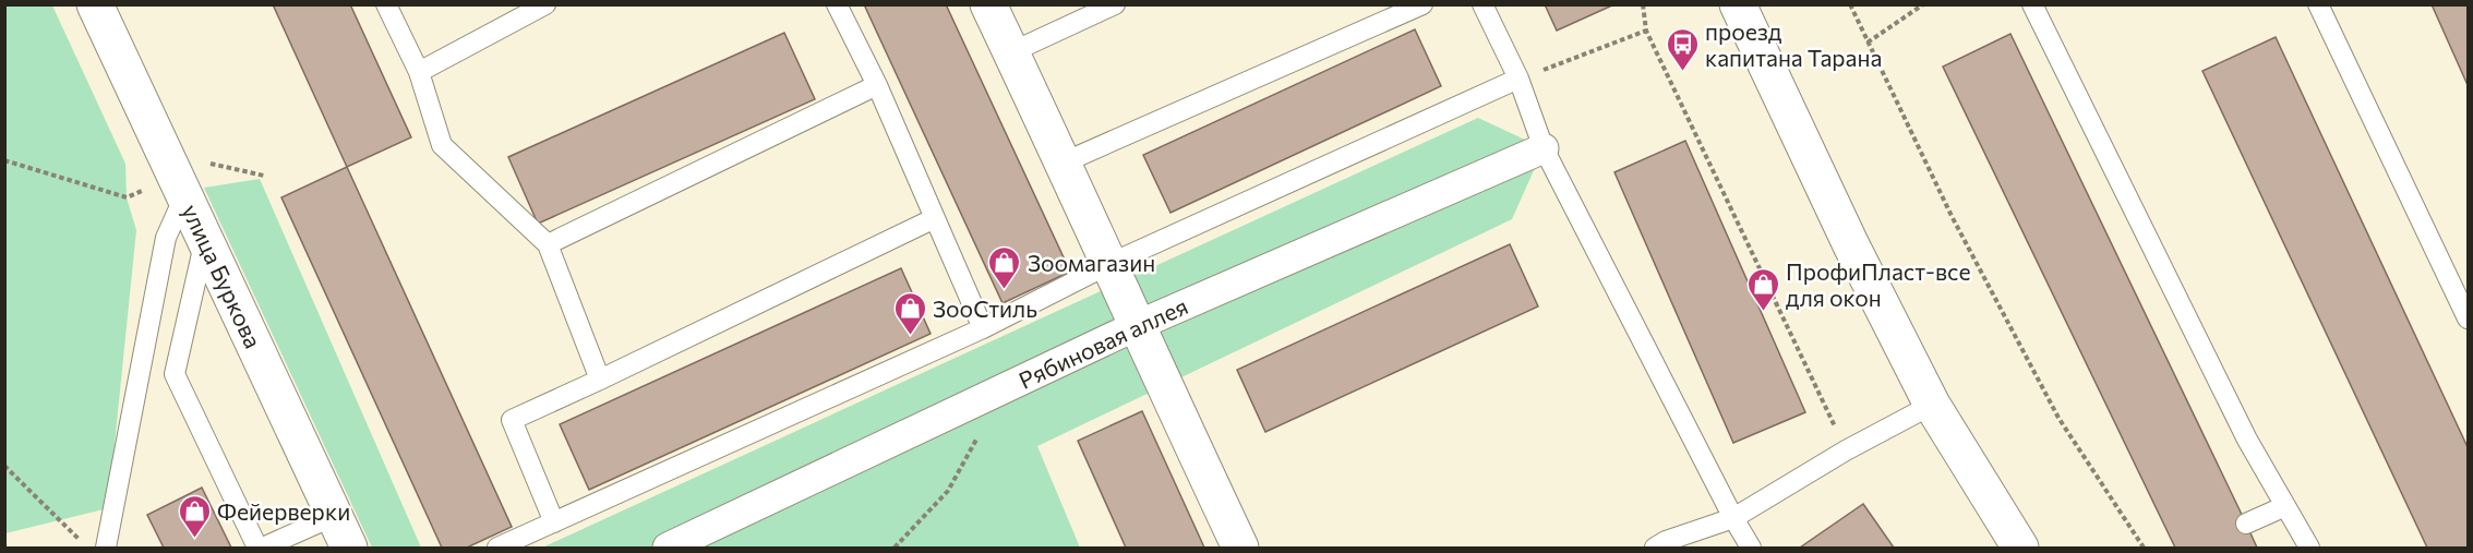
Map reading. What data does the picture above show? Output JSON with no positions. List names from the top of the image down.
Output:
{
  "streets": {
    "street": ["улица Буркова", "Рябиновая аллея"]
  },
  "places": {
    "bus stop": ["проезд капитана Тарана"],
    "shop": [
      "Зоомагазин",
      "ПрофиПласт-все для окон",
      "ЗооСтиль",
      "Фейерверки"
    ]
  }
}
